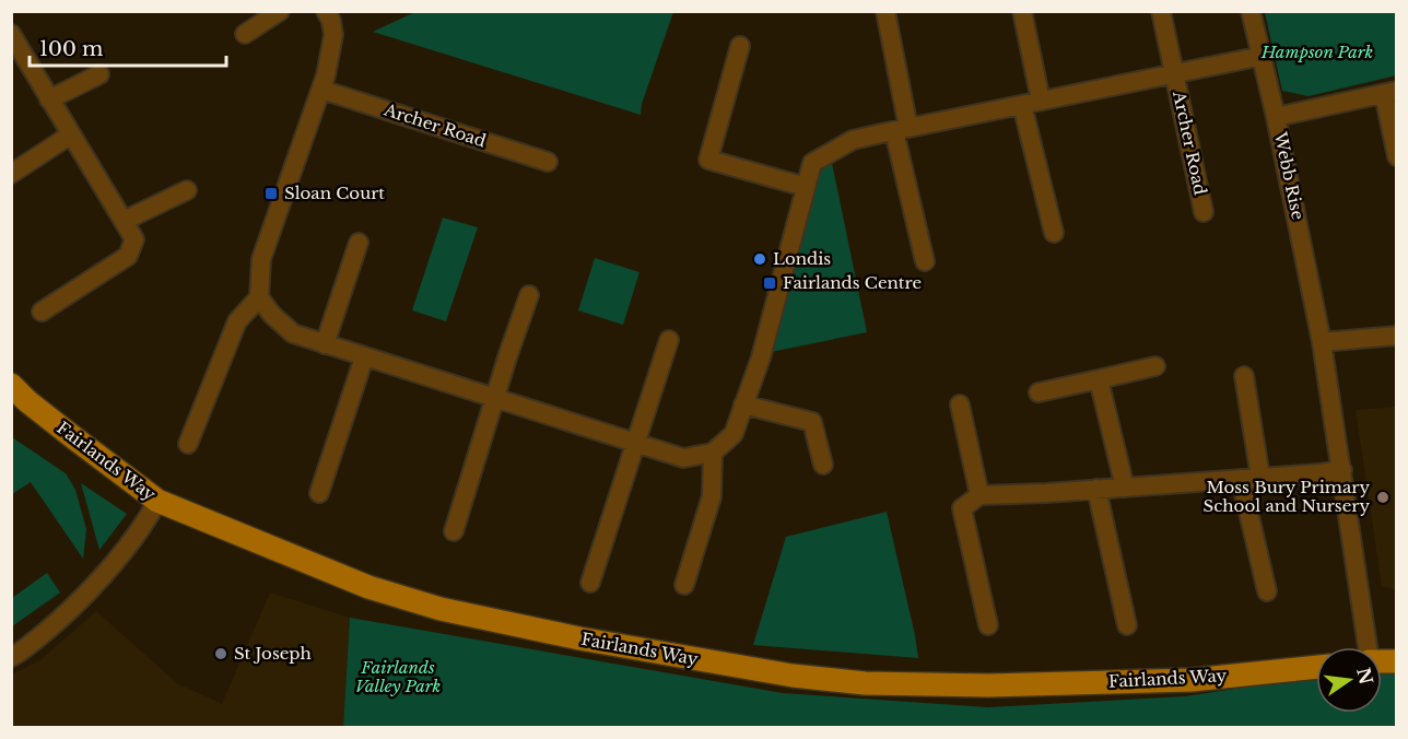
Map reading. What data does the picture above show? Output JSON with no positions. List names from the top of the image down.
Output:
{
  "streets": {
    "main road": ["Fairlands Way"],
    "street": ["Archer Road", "Webb Rise"]
  },
  "crossings": [
    ["Archer Road", "Webb Rise"]
  ],
  "parks": ["Hampson Park", "Fairlands Valley Park"],
  "places": {
    "transit": ["Sloan Court", "Fairlands Centre"],
    "other": ["Londis", "Moss Bury Primary School and Nursery", "St Joseph"]
  },
  "scale_bar": "100 m",
  "north": "right"
}
